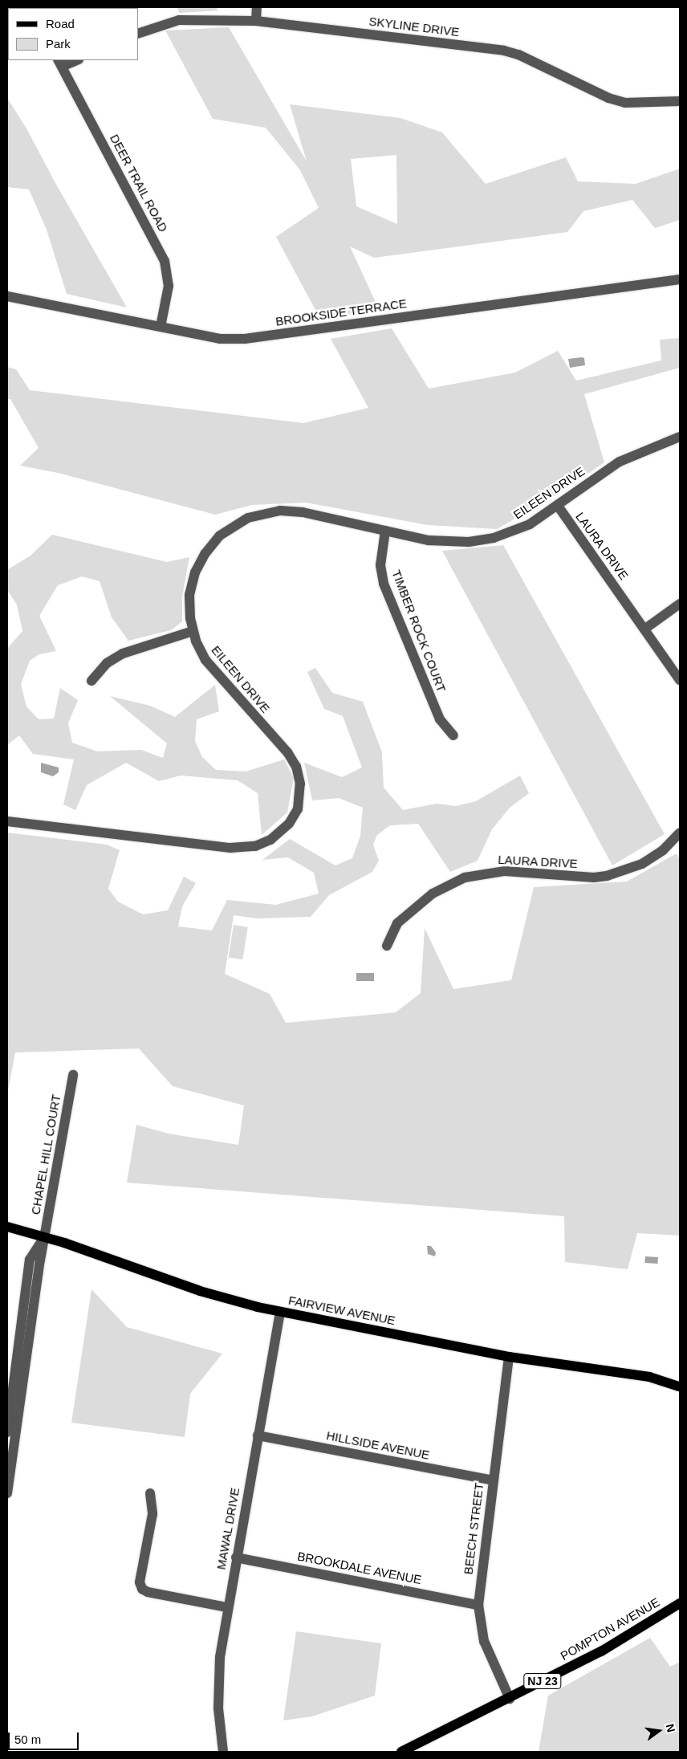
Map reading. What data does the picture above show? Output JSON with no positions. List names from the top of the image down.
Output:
{
  "streets": {
    "main road": ["FAIRVIEW AVENUE", "POMPTON AVENUE", "NJ 23"],
    "street": [
      "SKYLINE DRIVE",
      "DEER TRAIL ROAD",
      "BROOKSIDE TERRACE",
      "EILEEN DRIVE",
      "LAURA DRIVE",
      "TIMBER ROCK COURT",
      "CHAPEL HILL COURT",
      "HILLSIDE AVENUE",
      "MAWAL DRIVE",
      "BEECH STREET",
      "BROOKDALE AVENUE"
    ]
  },
  "crossings": [
    ["DEER TRAIL ROAD", "BROOKSIDE TERRACE"],
    ["EILEEN DRIVE", "LAURA DRIVE"],
    ["EILEEN DRIVE", "TIMBER ROCK COURT"],
    ["CHAPEL HILL COURT", "FAIRVIEW AVENUE"],
    ["FAIRVIEW AVENUE", "MAWAL DRIVE"],
    ["FAIRVIEW AVENUE", "BEECH STREET"],
    ["HILLSIDE AVENUE", "MAWAL DRIVE"],
    ["HILLSIDE AVENUE", "BEECH STREET"],
    ["MAWAL DRIVE", "BROOKDALE AVENUE"],
    ["BEECH STREET", "BROOKDALE AVENUE"],
    ["BEECH STREET", "POMPTON AVENUE"]
  ],
  "legend": ["Road", "Park"],
  "scale_bar": "50 m",
  "north": "right"
}
